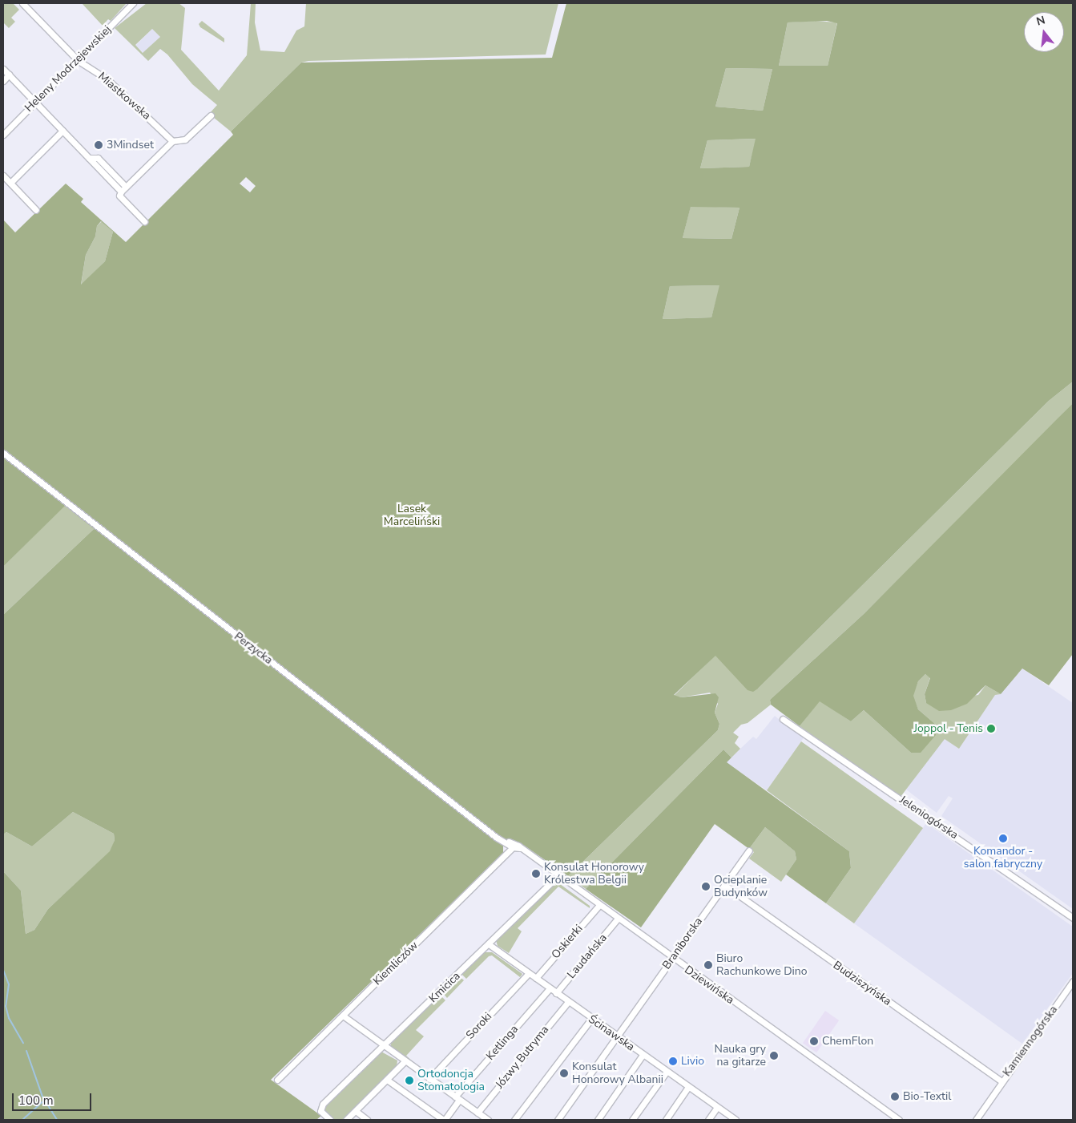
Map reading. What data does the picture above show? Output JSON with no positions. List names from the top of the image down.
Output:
{
  "streets": {
    "street": [
      "Heleny Modrzejewskiej",
      "Miastkowska",
      "Perzycka",
      "Jeleniogórska",
      "Oskierki",
      "Braniborska",
      "Laudańska",
      "Kiemliczów",
      "Budziszyńska",
      "Dziewińska",
      "Kmicica",
      "Soroki",
      "Ścinawska",
      "Kamiennogórska",
      "Ketlinga",
      "Józwy Butryma"
    ]
  },
  "crossings": [
    ["Heleny Modrzejewskiej", "Miastkowska"],
    ["Perzycka", "Dziewińska"],
    ["Oskierki", "Dziewińska"],
    ["Oskierki", "Ścinawska"],
    ["Braniborska", "Budziszyńska"],
    ["Braniborska", "Dziewińska"],
    ["Braniborska", "Ścinawska"],
    ["Laudańska", "Dziewińska"],
    ["Laudańska", "Ścinawska"],
    ["Kiemliczów", "Dziewińska"],
    ["Budziszyńska", "Kamiennogórska"],
    ["Dziewińska", "Kmicica"],
    ["Kmicica", "Ścinawska"],
    ["Soroki", "Ścinawska"],
    ["Ścinawska", "Ketlinga"],
    ["Ścinawska", "Józwy Butryma"]
  ],
  "parks": ["Lasek Marceliński"],
  "places": [
    "3Mindset",
    "Joppol - Tenis",
    "Komandor - salon fabryczny",
    "Konsulat Honorowy Królestwa Belgii",
    "Ocieplanie Budynków",
    "Biuro Rachunkowe Dino",
    "ChemFlon",
    "Nauka gry na gitarze",
    "Livio",
    "Konsulat Honorowy Albanii",
    "Ortodoncja Stomatologia",
    "Bio-Textil"
  ],
  "scale_bar": "100 m",
  "north": "top"
}
